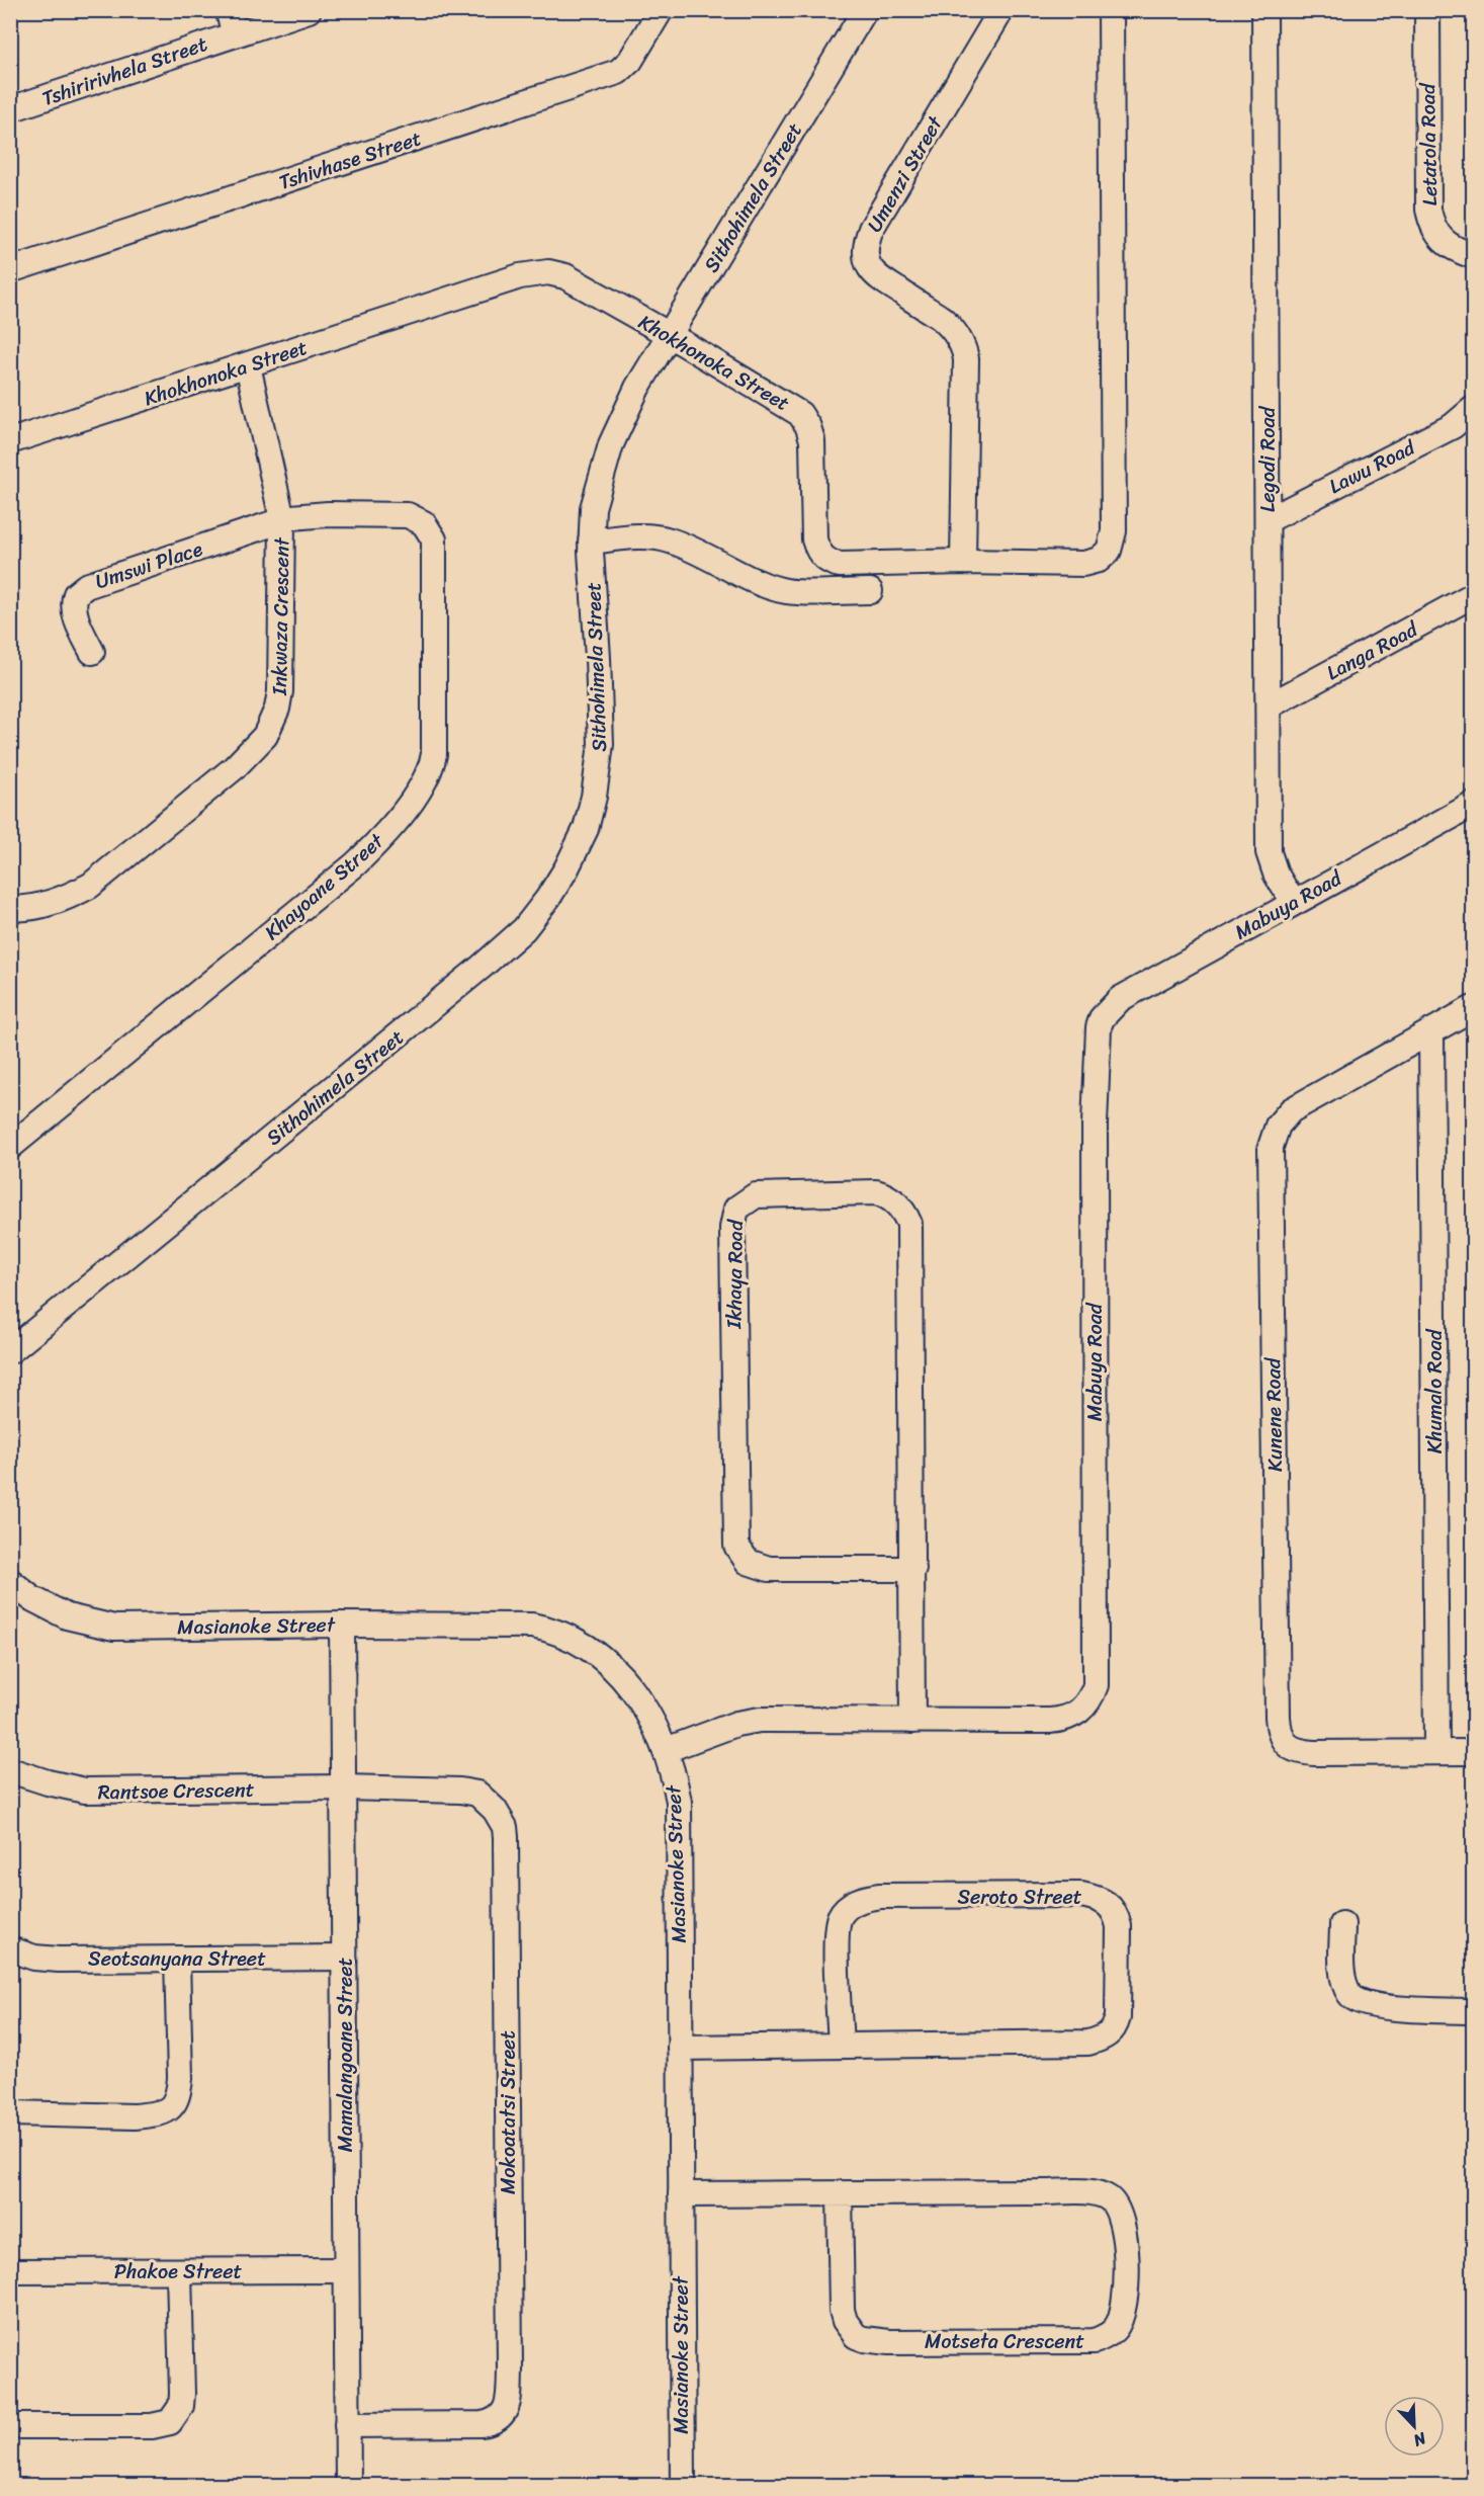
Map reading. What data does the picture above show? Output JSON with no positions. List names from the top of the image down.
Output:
{
  "streets": {
    "street": [
      "Tshiririvhela Street",
      "Letatola Road",
      "Tshivhase Street",
      "Umenzi Street",
      "Sithohimela Street",
      "Khokhonoka Street",
      "Legodi Road",
      "Lawu Road",
      "Umswi Place",
      "Inkwaza Crescent",
      "Langa Road",
      "Khayoane Street",
      "Mabuya Road",
      "Ikhaya Road",
      "Khumalo Road",
      "Kunene Road",
      "Masianoke Street",
      "Rantsoe Crescent",
      "Seroto Street",
      "Seotsanyana Street",
      "Mamalangoane Street",
      "Mokoatatsi Street",
      "Phakoe Street",
      "Motseta Crescent"
    ]
  },
  "crossings": [
    ["Umenzi Street", "Khokhonoka Street"],
    ["Sithohimela Street", "Khokhonoka Street"],
    ["Khokhonoka Street", "Inkwaza Crescent"],
    ["Legodi Road", "Lawu Road"],
    ["Legodi Road", "Langa Road"],
    ["Legodi Road", "Mabuya Road"],
    ["Umswi Place", "Inkwaza Crescent"],
    ["Umswi Place", "Khayoane Street"],
    ["Inkwaza Crescent", "Khayoane Street"],
    ["Mabuya Road", "Ikhaya Road"],
    ["Mabuya Road", "Masianoke Street"],
    ["Khumalo Road", "Kunene Road"],
    ["Masianoke Street", "Seroto Street"],
    ["Masianoke Street", "Mamalangoane Street"],
    ["Rantsoe Crescent", "Mamalangoane Street"],
    ["Rantsoe Crescent", "Mokoatatsi Street"],
    ["Seotsanyana Street", "Mamalangoane Street"],
    ["Mamalangoane Street", "Mokoatatsi Street"],
    ["Mamalangoane Street", "Phakoe Street"]
  ],
  "north": "bottom right"
}
